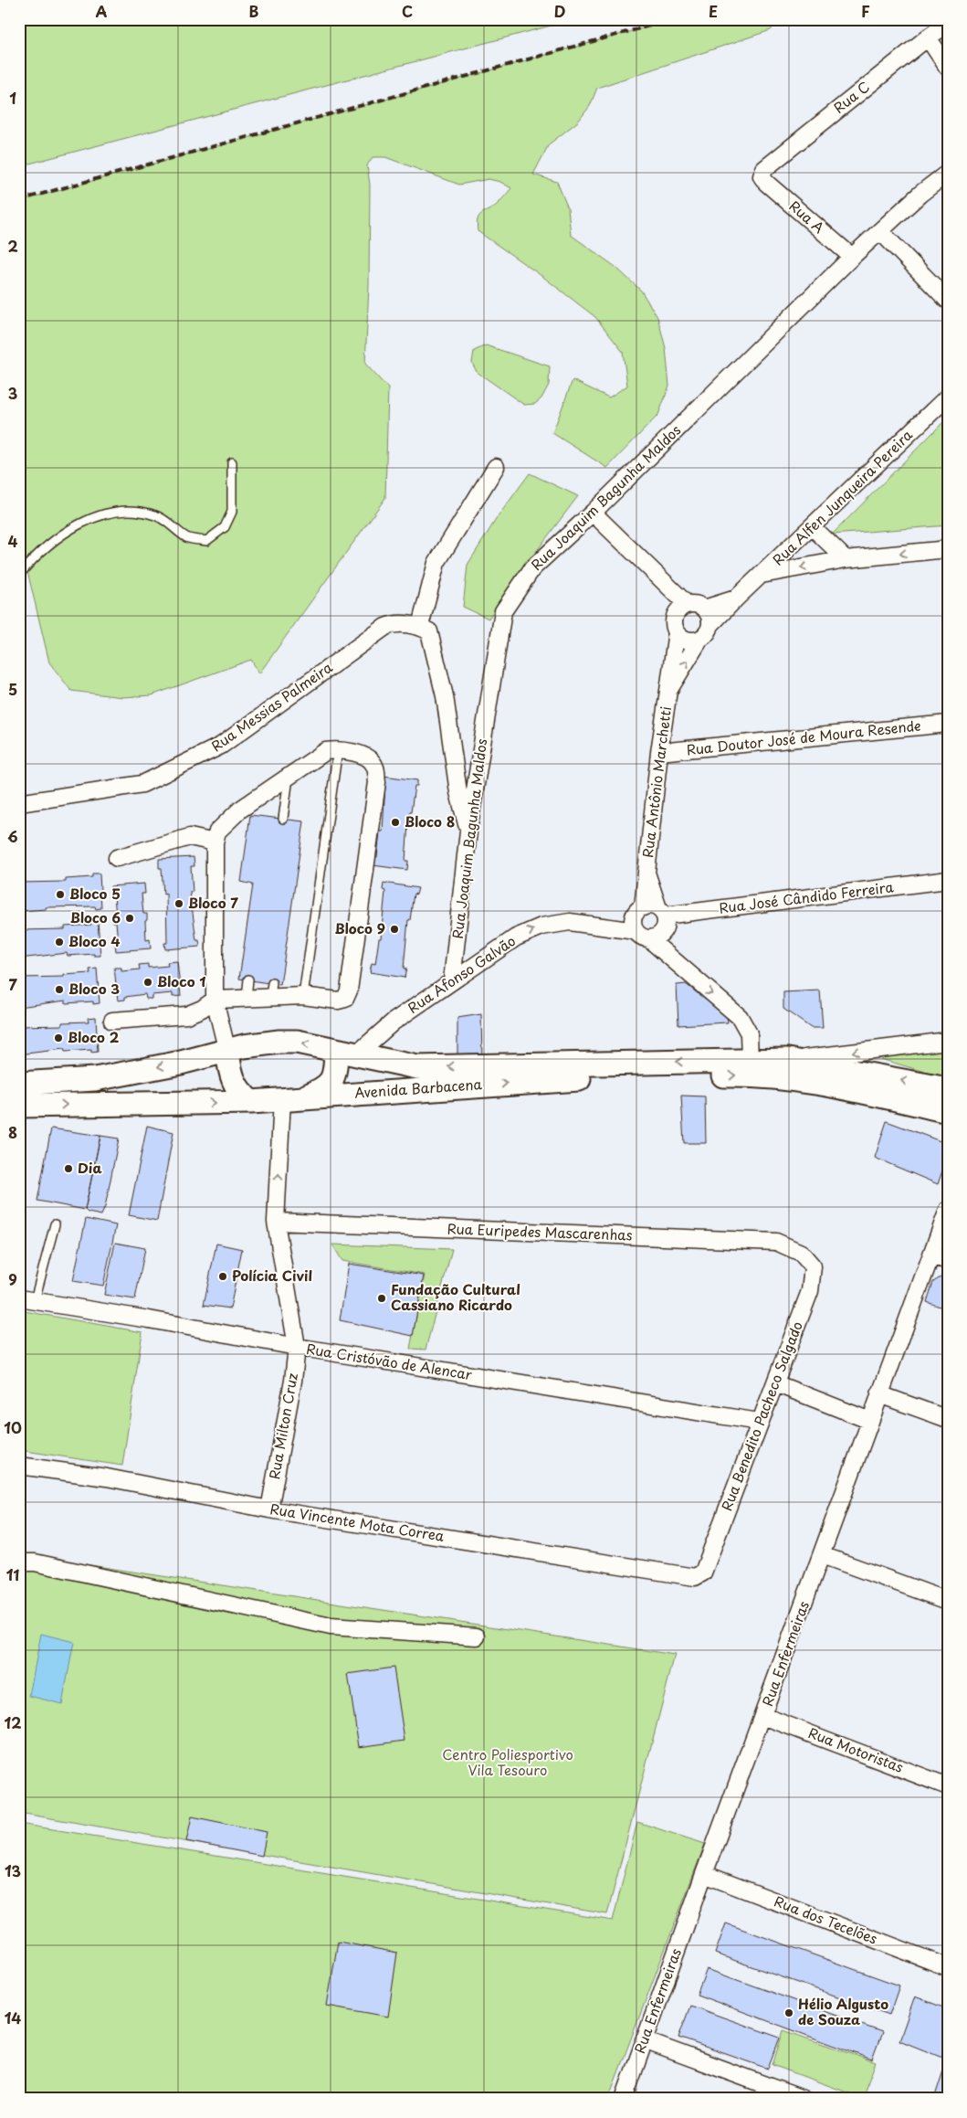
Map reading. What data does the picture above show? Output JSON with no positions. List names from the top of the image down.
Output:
{
  "streets": {
    "main road": ["Avenida Barbacena"],
    "street": [
      "Rua C",
      "Rua A",
      "Rua Joaquim Bagunha Maldos",
      "Rua Alfen Junqueira Pereira",
      "Rua Messias Palmeira",
      "Rua Doutor José de Moura Resende",
      "Rua Antônio Marchetti",
      "Rua José Cândido Ferreira",
      "Rua Afonso Galvão",
      "Rua Euripedes Mascarenhas",
      "Rua Cristóvão de Alencar",
      "Rua Benedito Pacheco Salgado",
      "Rua Milton Cruz",
      "Rua Vincente Mota Correa",
      "Rua Enfermeiras",
      "Rua Motoristas",
      "Rua dos Tecelões"
    ]
  },
  "crossings": [
    ["Rua C", "Rua A"],
    ["Rua A", "Rua Joaquim Bagunha Maldos"],
    ["Rua Joaquim Bagunha Maldos", "Rua Afonso Galvão"],
    ["Rua Alfen Junqueira Pereira", "Rua Antônio Marchetti"],
    ["Rua Doutor José de Moura Resende", "Rua Antônio Marchetti"],
    ["Rua Antônio Marchetti", "Rua José Cândido Ferreira"],
    ["Rua Antônio Marchetti", "Rua Afonso Galvão"],
    ["Rua José Cândido Ferreira", "Rua Afonso Galvão"],
    ["Rua Afonso Galvão", "Avenida Barbacena"],
    ["Avenida Barbacena", "Rua Milton Cruz"],
    ["Rua Euripedes Mascarenhas", "Rua Benedito Pacheco Salgado"],
    ["Rua Euripedes Mascarenhas", "Rua Milton Cruz"],
    ["Rua Cristóvão de Alencar", "Rua Benedito Pacheco Salgado"],
    ["Rua Cristóvão de Alencar", "Rua Milton Cruz"],
    ["Rua Benedito Pacheco Salgado", "Rua Vincente Mota Correa"],
    ["Rua Milton Cruz", "Rua Vincente Mota Correa"],
    ["Rua Enfermeiras", "Rua Motoristas"],
    ["Rua Enfermeiras", "Rua dos Tecelões"]
  ],
  "one_way": ["Rua Afonso Galvão"],
  "parks": ["Centro Poliesportivo Vila Tesouro"],
  "places": [
    "Bloco 8",
    "Bloco 5",
    "Bloco 7",
    "Bloco 6",
    "Bloco 9",
    "Bloco 4",
    "Bloco 1",
    "Bloco 3",
    "Bloco 2",
    "Dia",
    "Polícia Civil",
    "Fundação Cultural Cassiano Ricardo",
    "Hélio Algusto de Souza"
  ],
  "grid": {
    "columns": [
      "A",
      "B",
      "C",
      "D",
      "E",
      "F"
    ],
    "rows": [
      "1",
      "2",
      "3",
      "4",
      "5",
      "6",
      "7",
      "8",
      "9",
      "10",
      "11",
      "12",
      "13",
      "14"
    ]
  }
}
